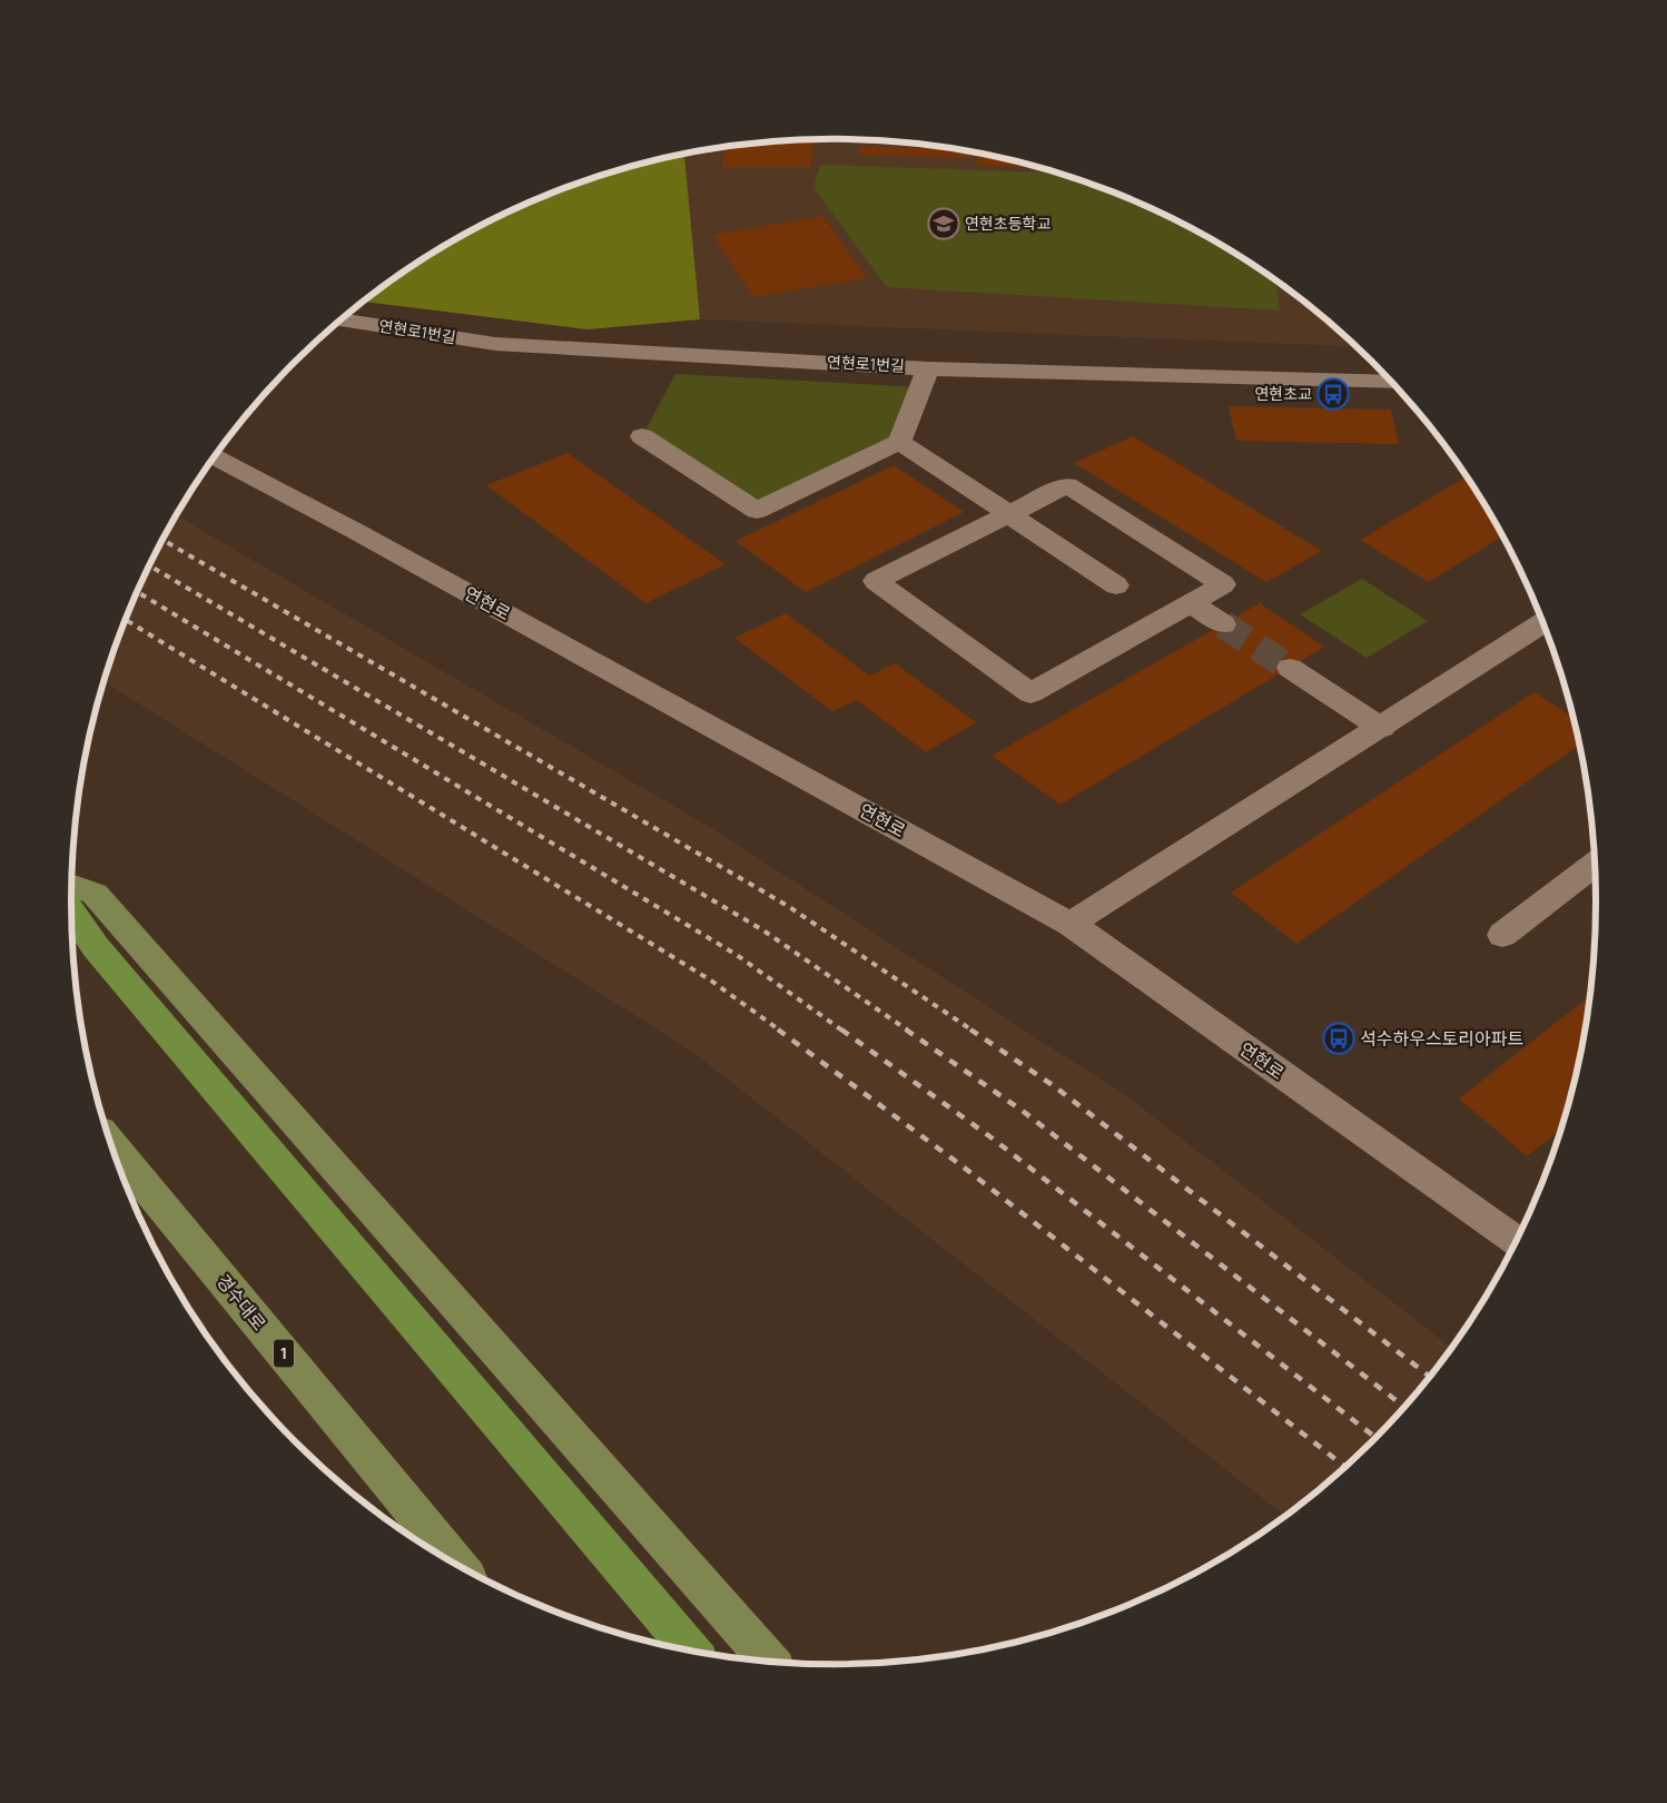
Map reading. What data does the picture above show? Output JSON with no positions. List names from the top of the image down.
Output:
{
  "streets": {
    "main road": ["경수대로", "1"],
    "street": ["연현로1번길", "연현로"]
  },
  "places": {
    "school or university": ["연현초등학교"],
    "bus stop": ["연현초교", "석수하우스토리아파트"]
  }
}
